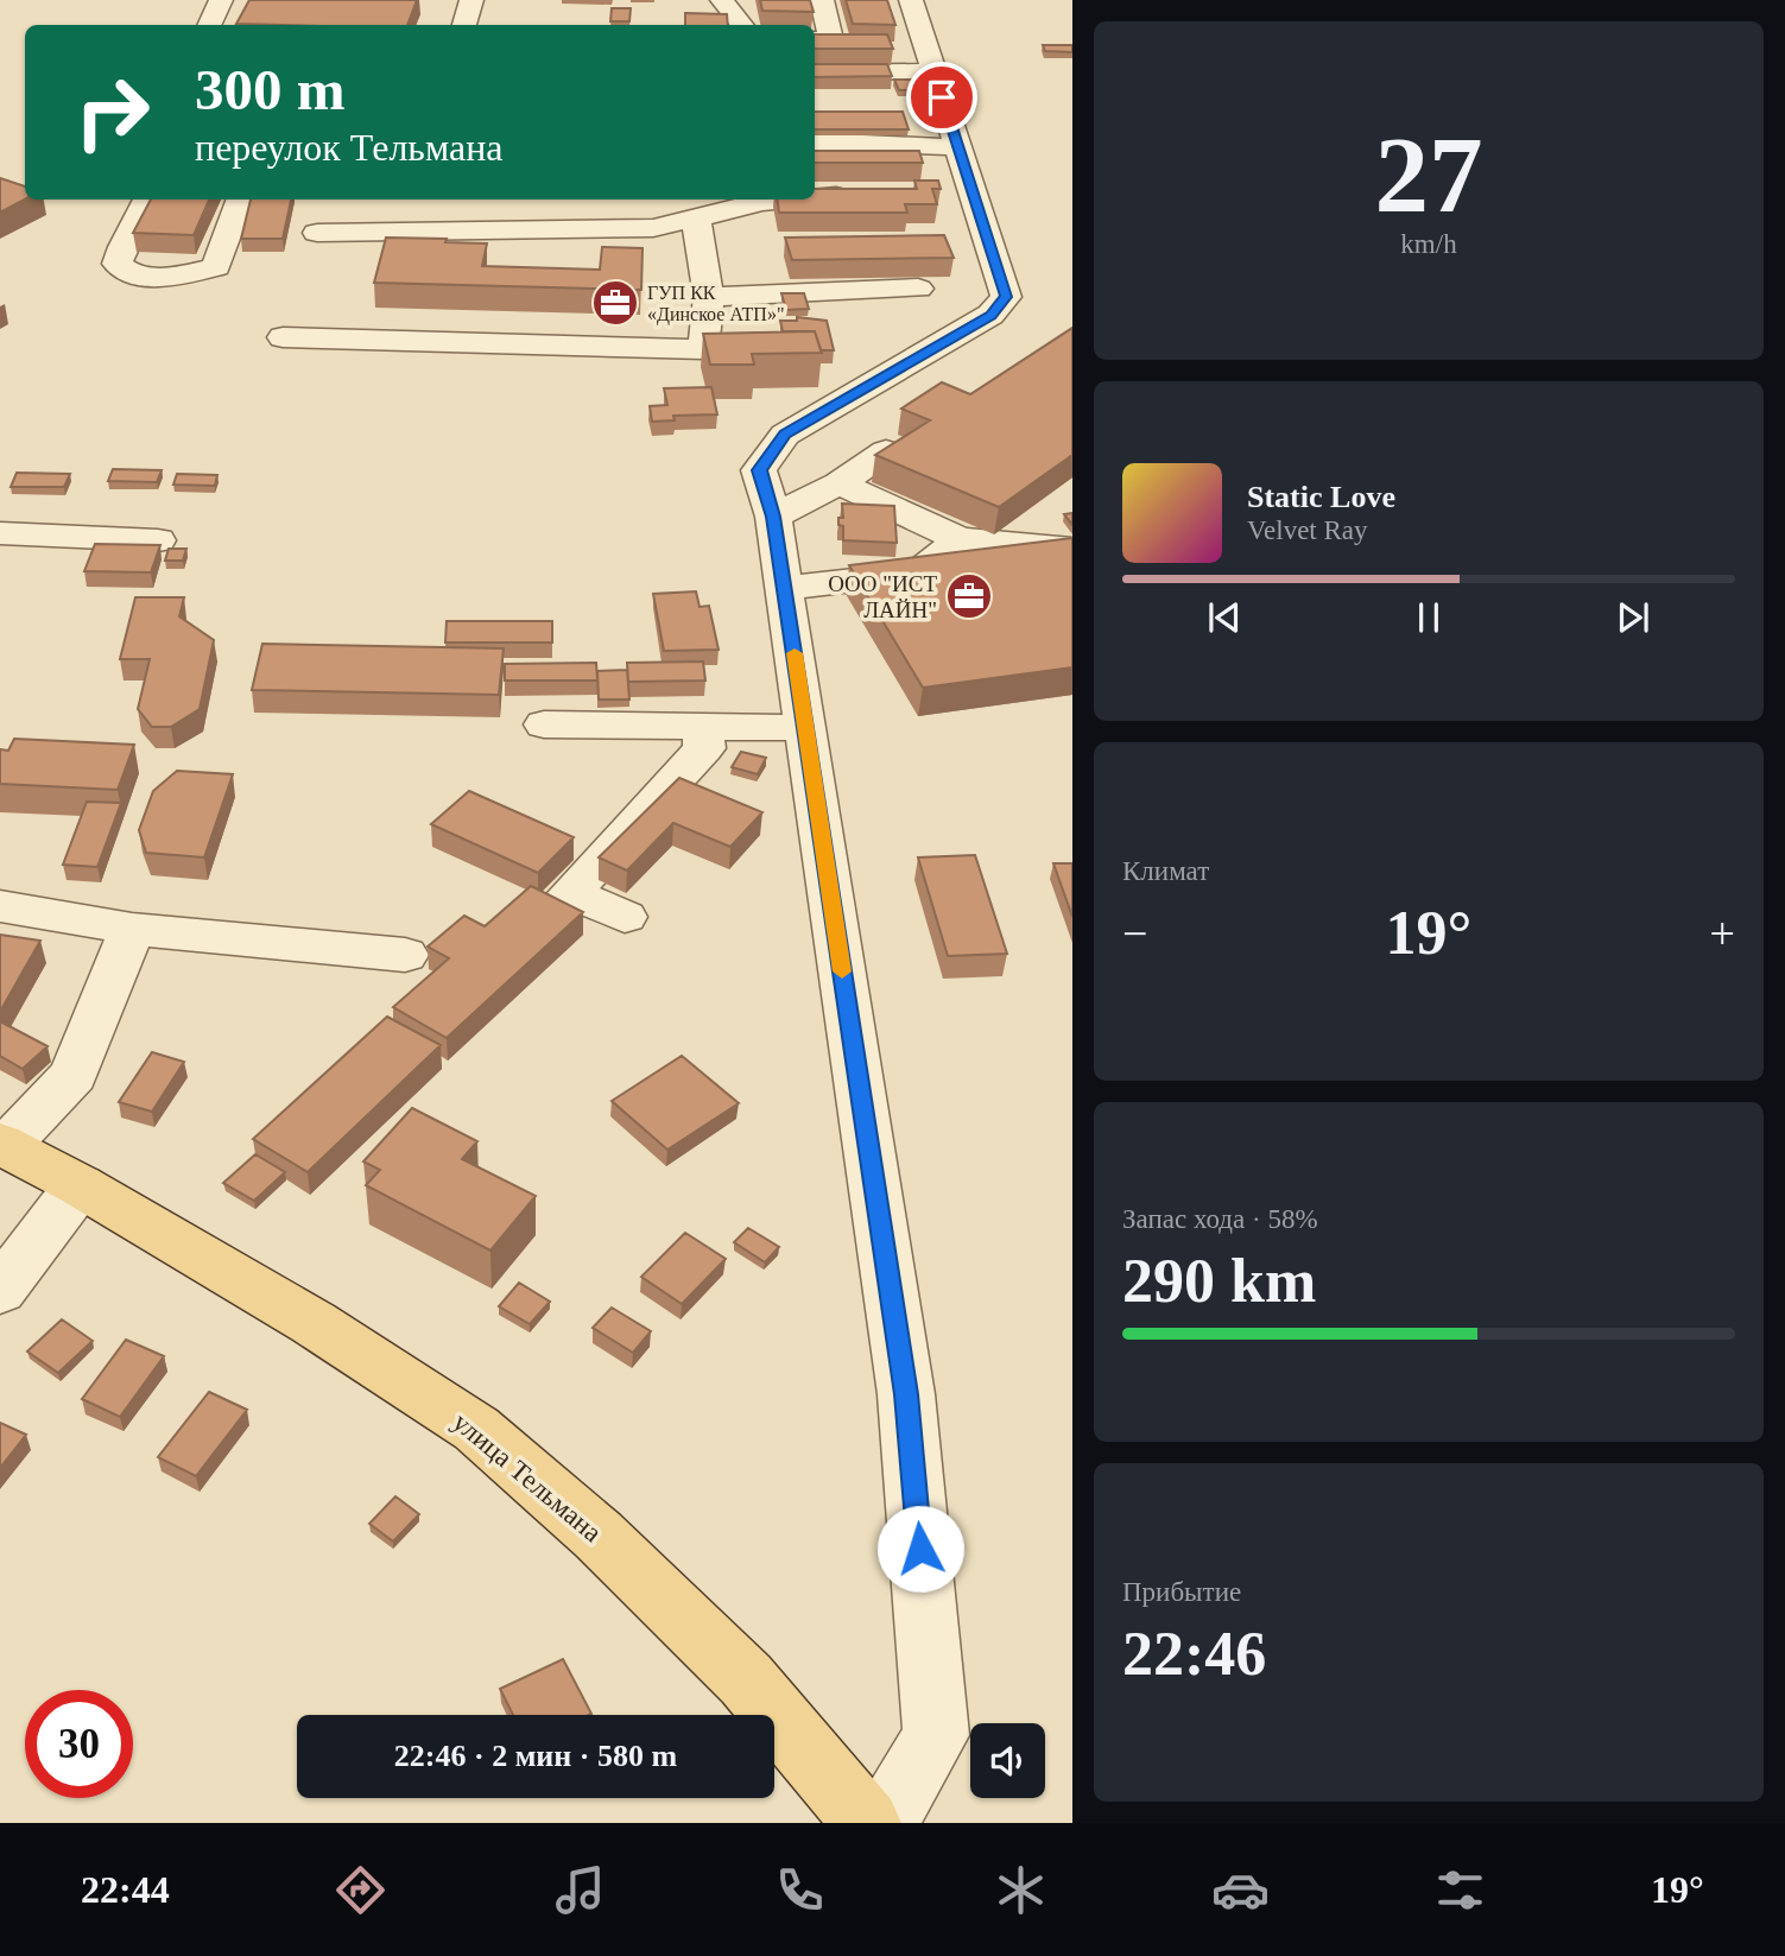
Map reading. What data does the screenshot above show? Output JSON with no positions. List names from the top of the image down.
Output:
{
  "streets": {
    "main road": ["улица Тельмана"]
  },
  "places": {
    "office": ["ГУП КК «Динское АТП»\"", "ООО \"ИСТ ЛАЙН\""]
  },
  "page": {
    "tile": [
      ["27", "km/h"],
      "Климат",
      ["Запас хода · 58%", "290 km"],
      ["Прибытие", "22:46"]
    ],
    "turn": ["300 m", "переулок Тельмана"],
    "song": ["Static Love", "Velvet Ray"],
    "heat": ["−", "19°", "+"],
    "limit": "30",
    "trip": "22:46 · 2 мин · 580 m",
    "tabs": ["22:44", "19°"]
  }
}
